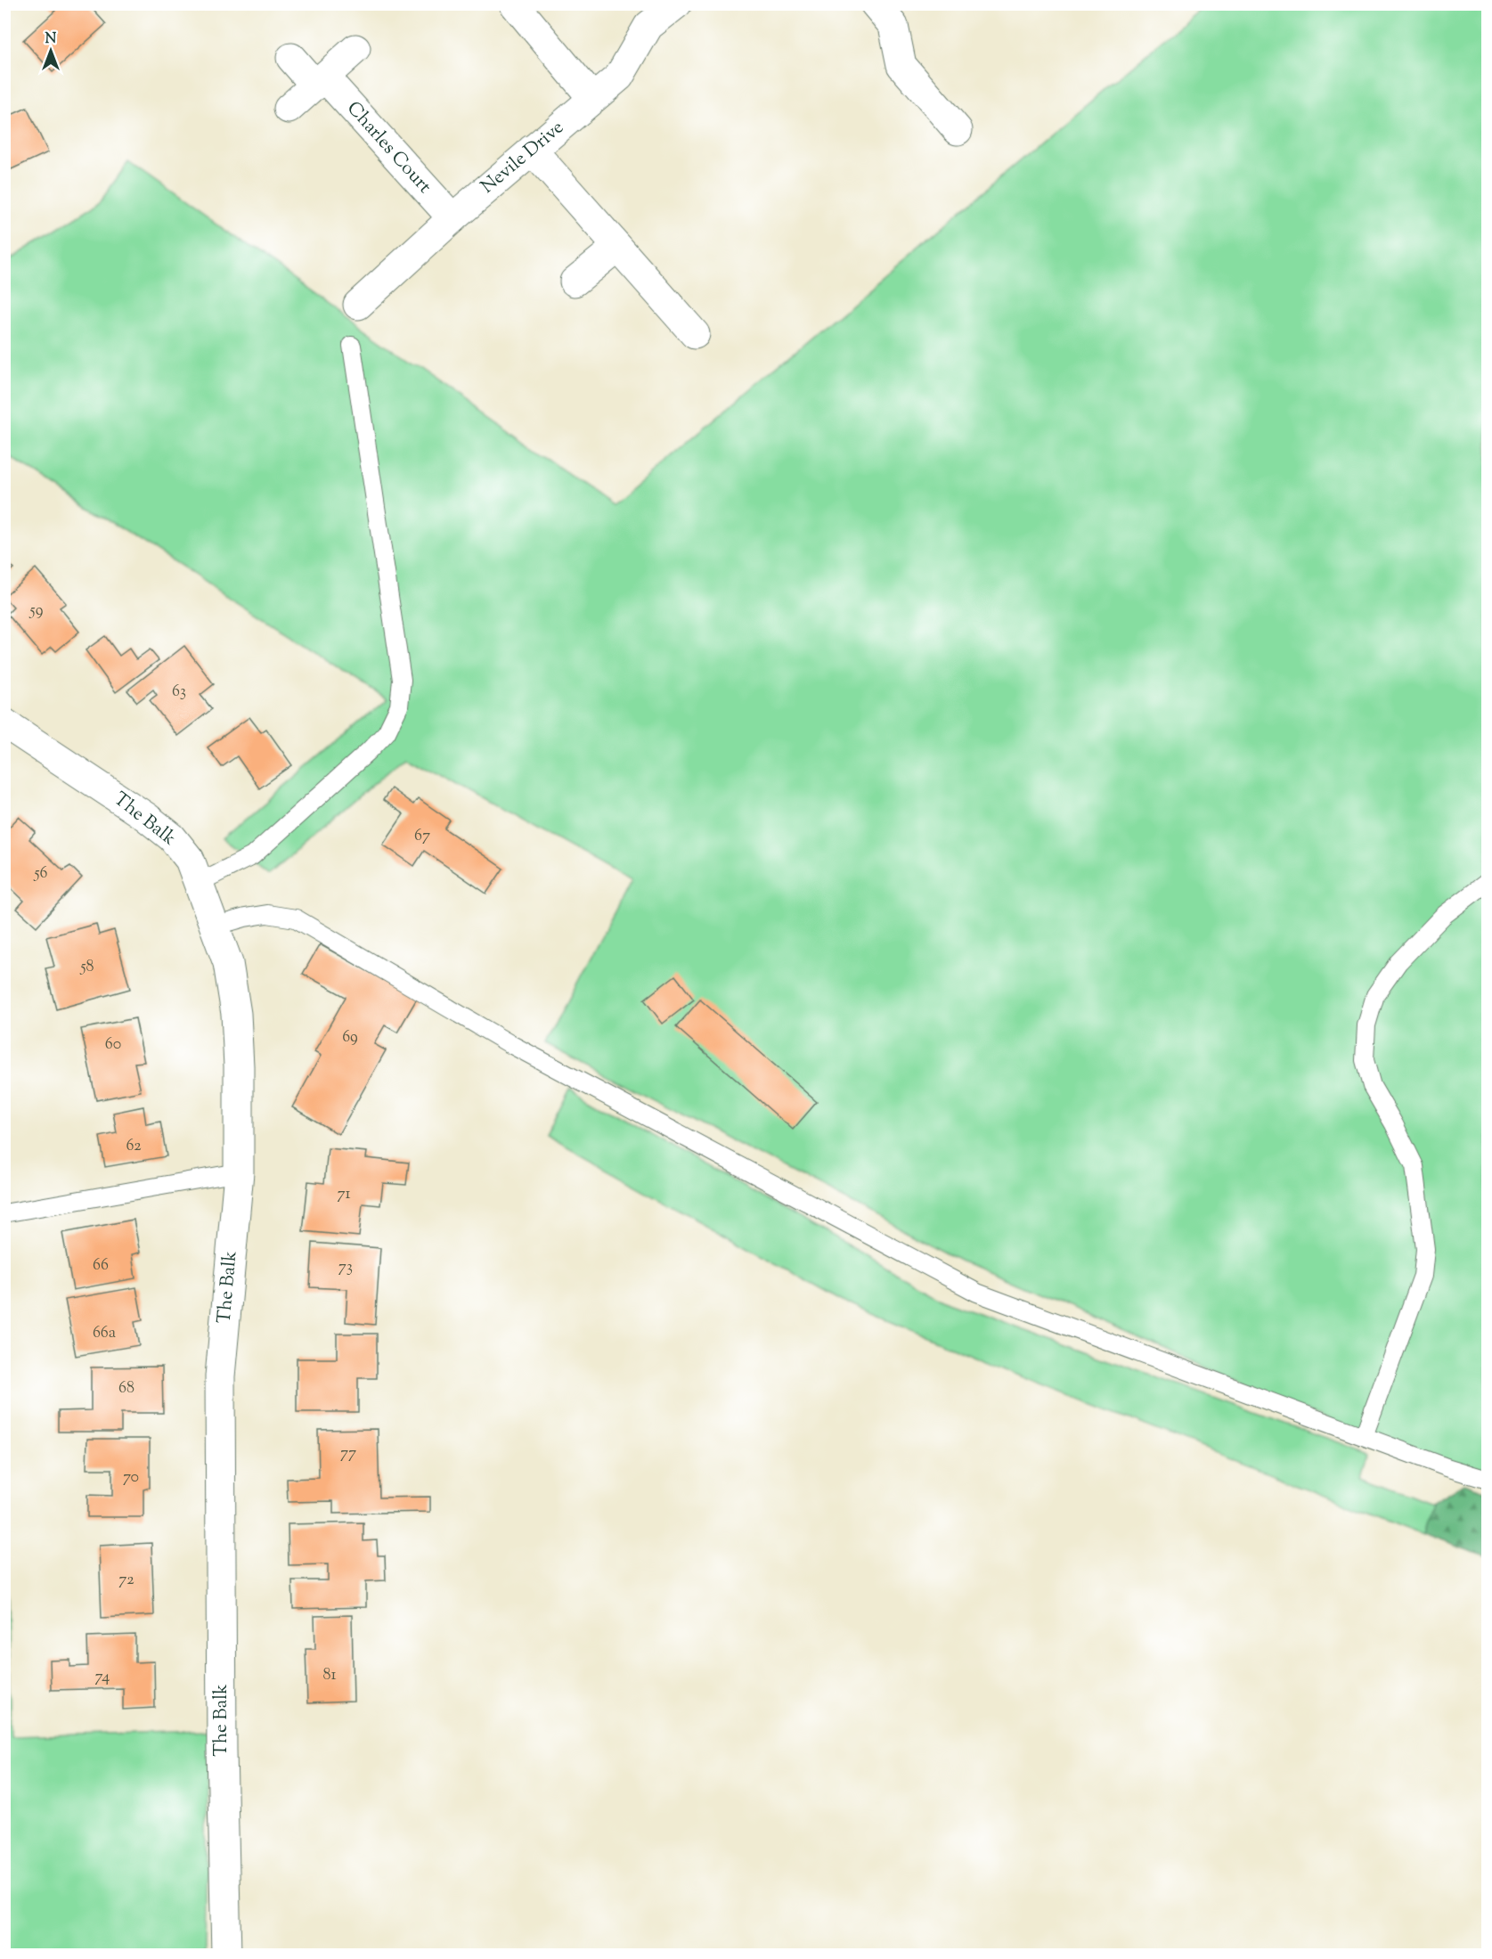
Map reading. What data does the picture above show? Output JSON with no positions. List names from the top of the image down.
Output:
{
  "streets": {
    "street": ["Charles Court", "Nevile Drive", "The Balk"]
  },
  "crossings": [
    ["Charles Court", "Nevile Drive"]
  ],
  "house_numbers": [
    "59",
    "63",
    "67",
    "56",
    "58",
    "69",
    "60",
    "62",
    "71",
    "66",
    "73",
    "66a",
    "68",
    "77",
    "70",
    "72",
    "81",
    "74"
  ],
  "north": "top"
}
